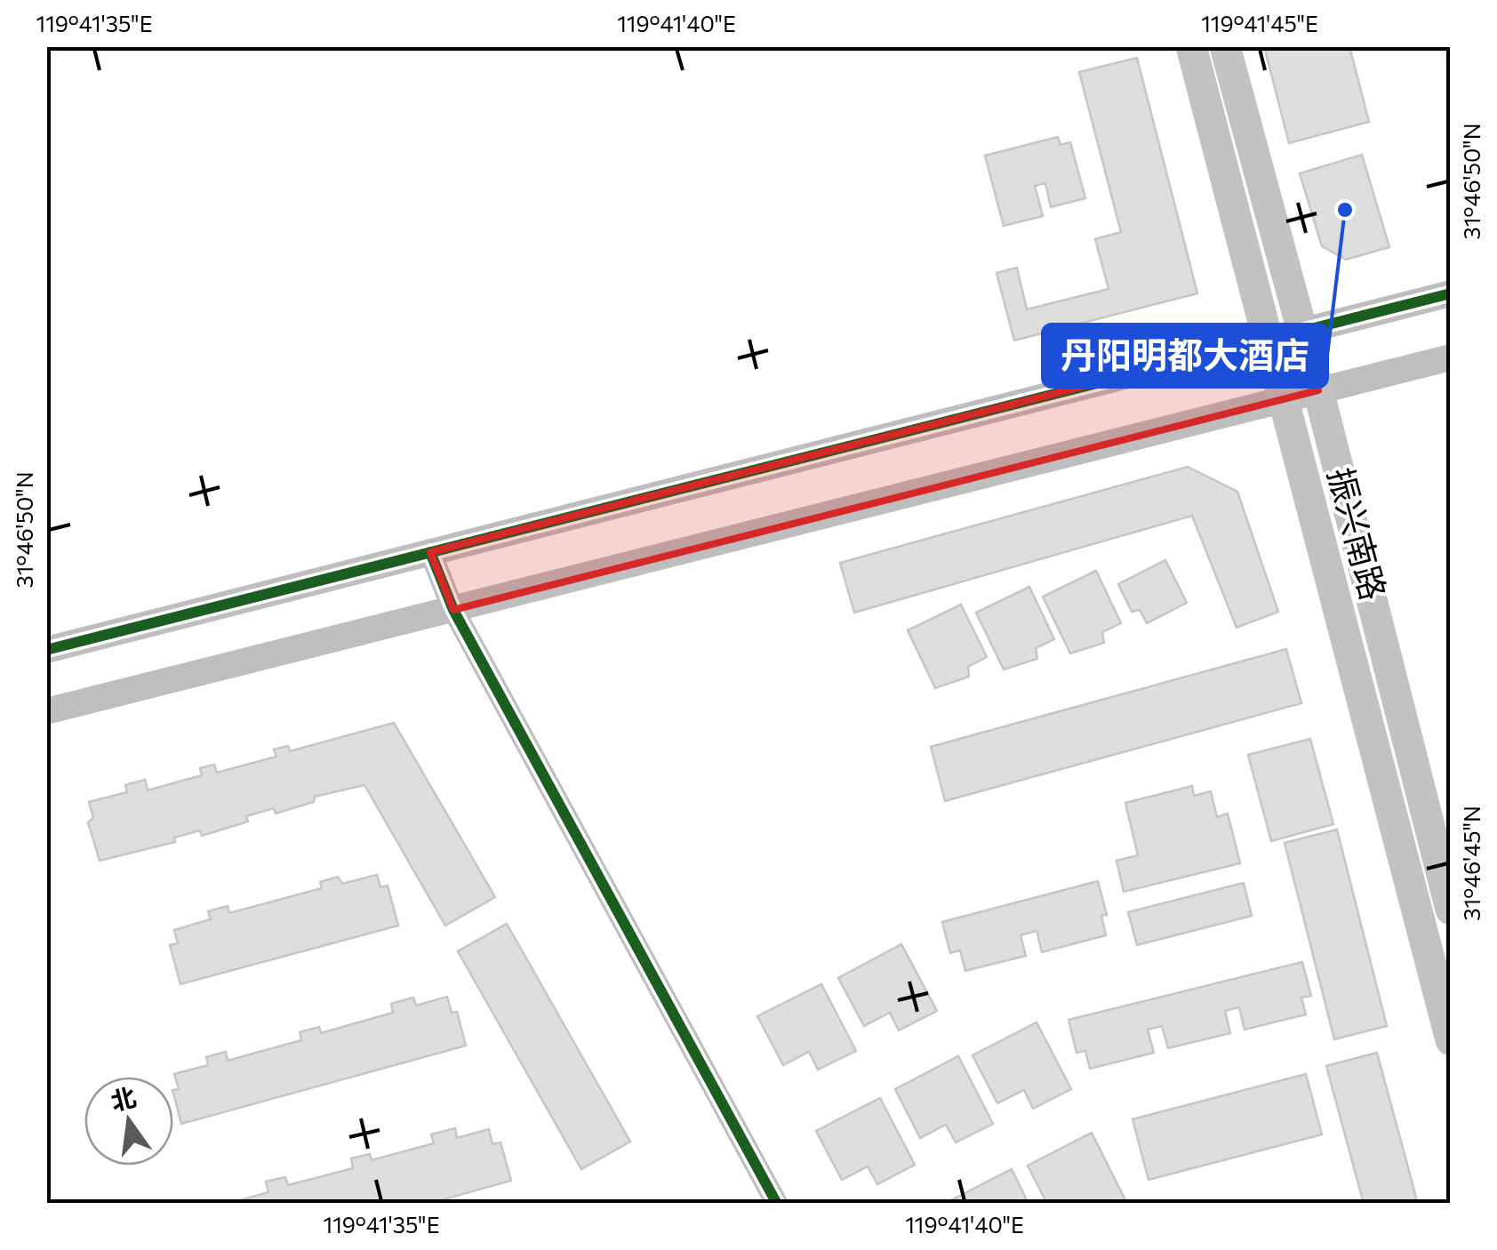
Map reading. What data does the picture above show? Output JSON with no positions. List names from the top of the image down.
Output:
{
  "streets": {
    "main road": ["振兴南路"]
  },
  "places": ["丹阳明都大酒店"],
  "north": "top",
  "coordinates": [
    "119°41'35\"E",
    "119°41'40\"E",
    "119°41'45\"E",
    "31°46'50\"N",
    "31°46'45\"N"
  ]
}
